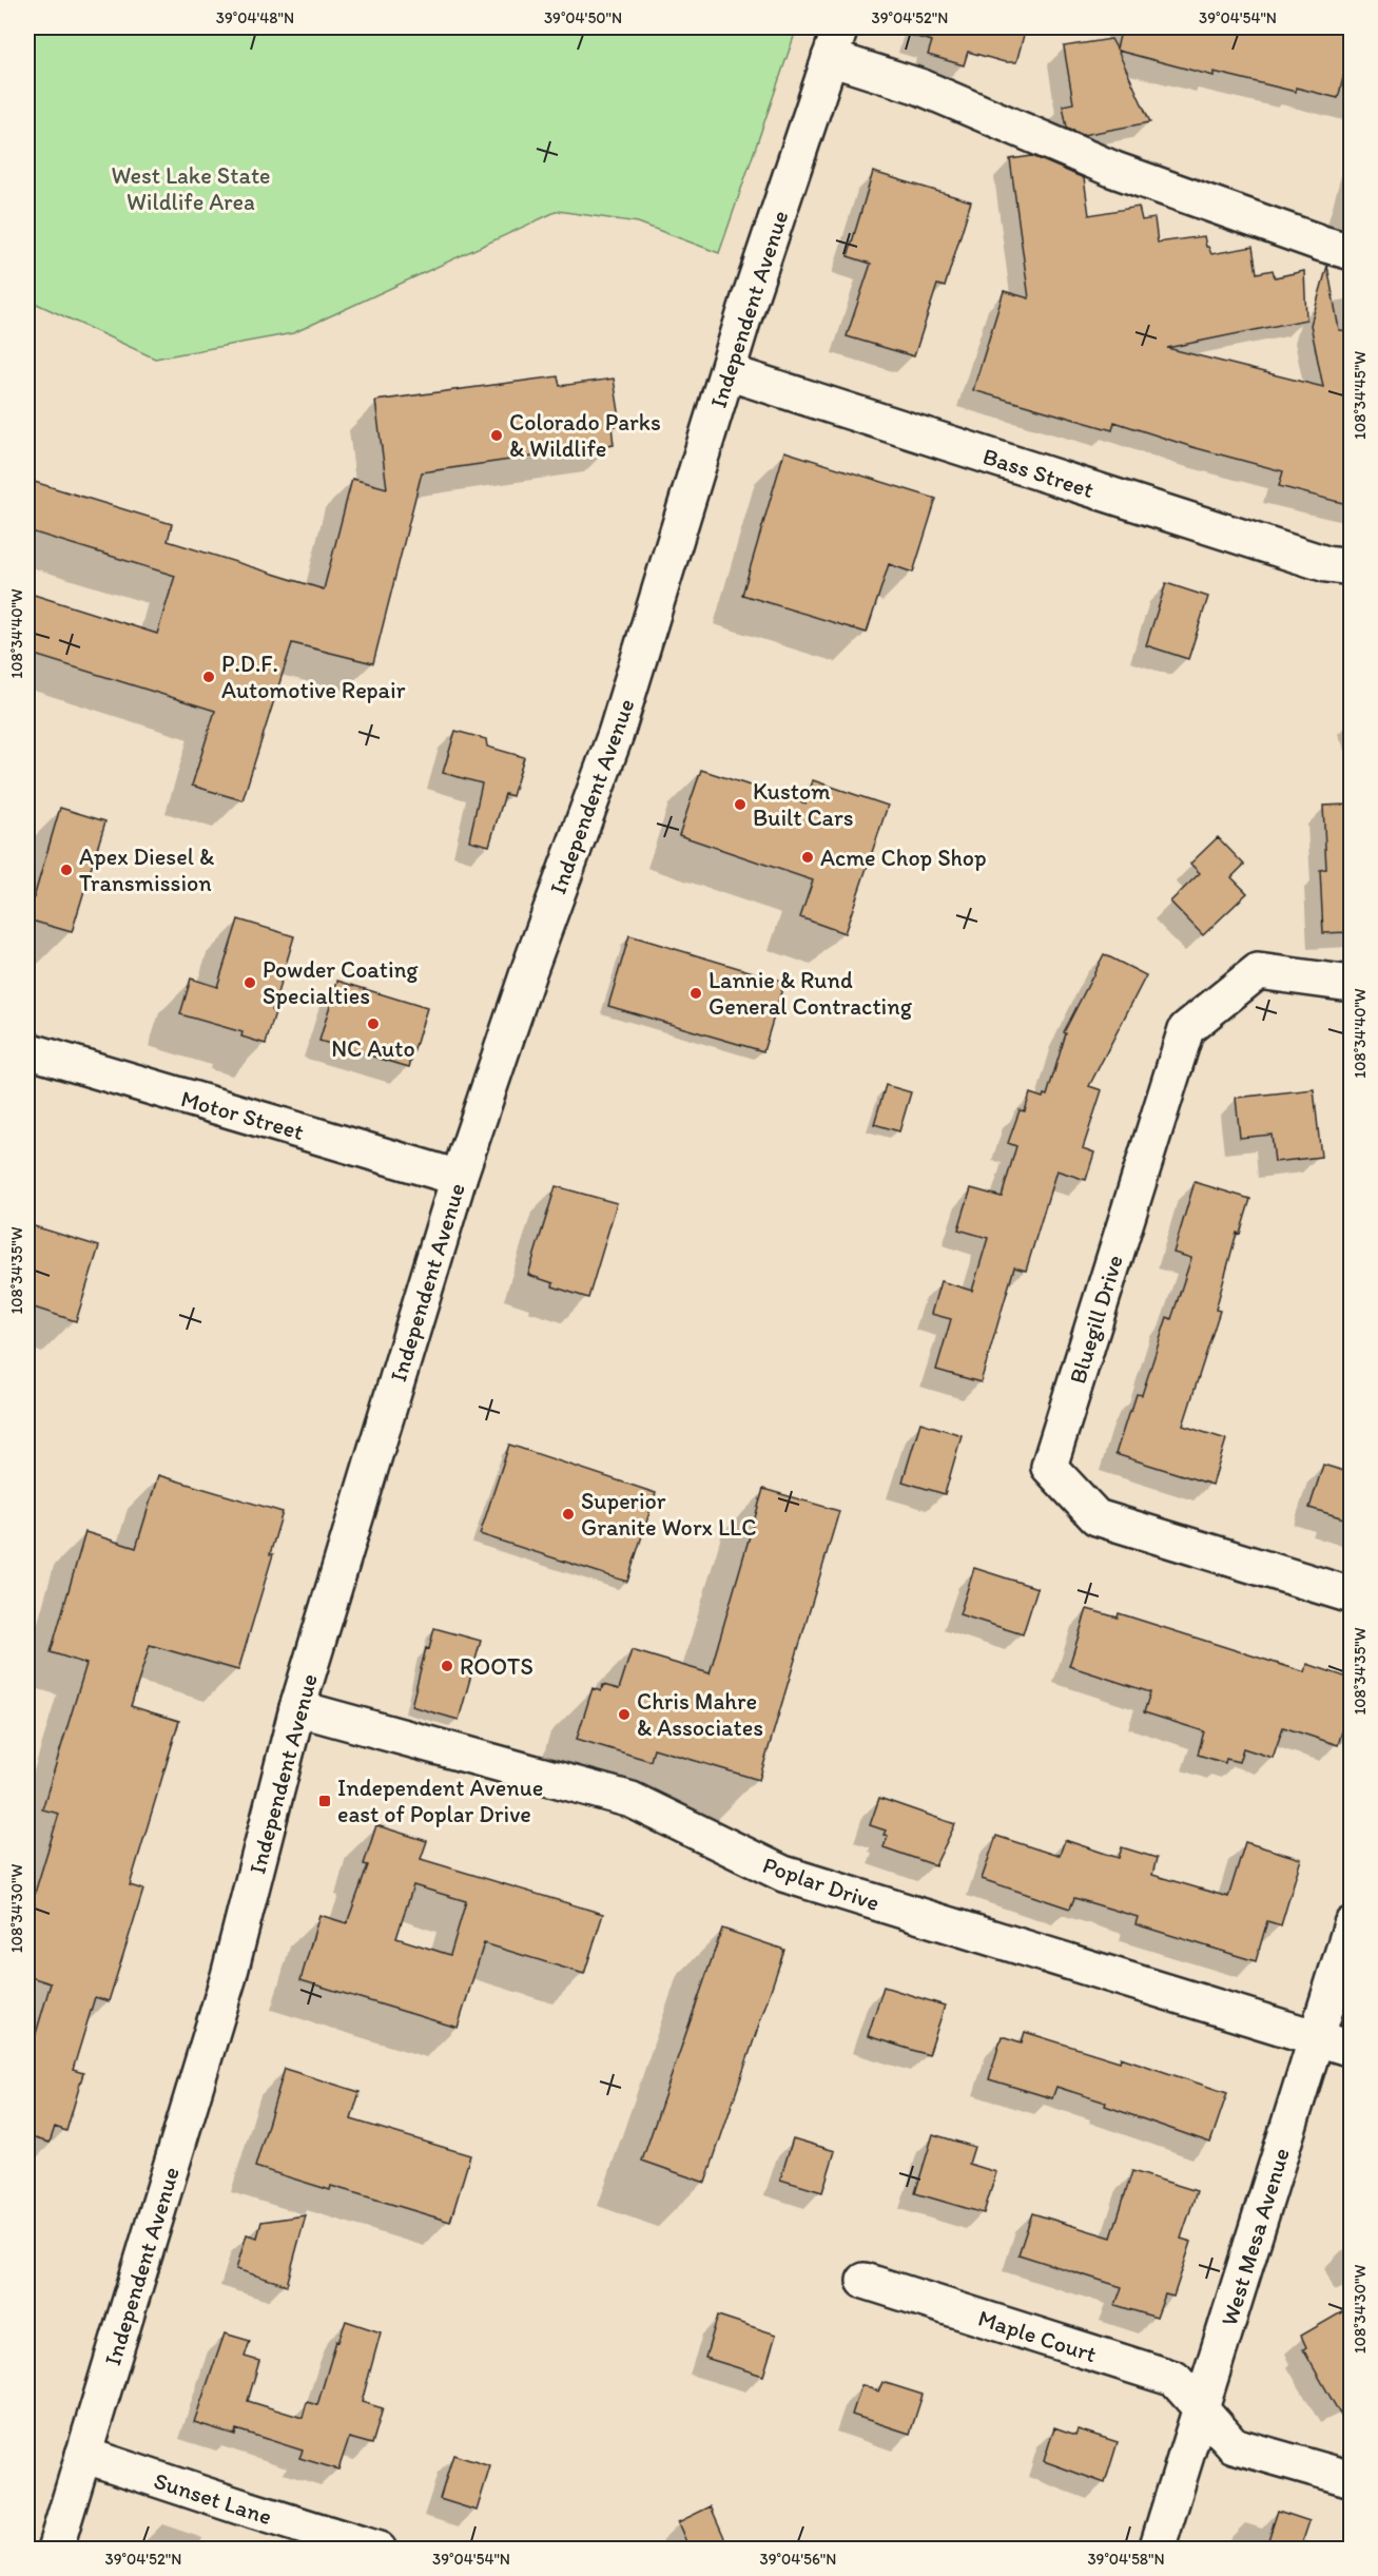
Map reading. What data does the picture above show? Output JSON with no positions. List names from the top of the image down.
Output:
{
  "streets": {
    "street": [
      "Independent Avenue",
      "Bass Street",
      "Motor Street",
      "Bluegill Drive",
      "Poplar Drive",
      "West Mesa Avenue",
      "Maple Court",
      "Sunset Lane"
    ]
  },
  "crossings": [
    ["Independent Avenue", "Bass Street"],
    ["Independent Avenue", "Motor Street"],
    ["Independent Avenue", "Poplar Drive"],
    ["Independent Avenue", "Sunset Lane"],
    ["Poplar Drive", "West Mesa Avenue"],
    ["West Mesa Avenue", "Maple Court"]
  ],
  "parks": ["West Lake State Wildlife Area"],
  "places": {
    "other": [
      "Colorado Parks & Wildlife",
      "P.D.F. Automotive Repair",
      "Kustom Built Cars",
      "Acme Chop Shop",
      "Apex Diesel & Transmission",
      "Powder Coating Specialties",
      "Lannie & Rund General Contracting",
      "NC Auto",
      "Superior Granite Worx LLC",
      "ROOTS",
      "Chris Mahre & Associates"
    ],
    "transit": ["Independent Avenue east of Poplar Drive"]
  },
  "coordinates": [
    "39°04'48\"N",
    "39°04'50\"N",
    "39°04'52\"N",
    "39°04'54\"N",
    "108°34'45\"W",
    "108°34'40\"W",
    "108°34'35\"W",
    "108°34'30\"W",
    "39°04'56\"N",
    "39°04'58\"N"
  ]
}
